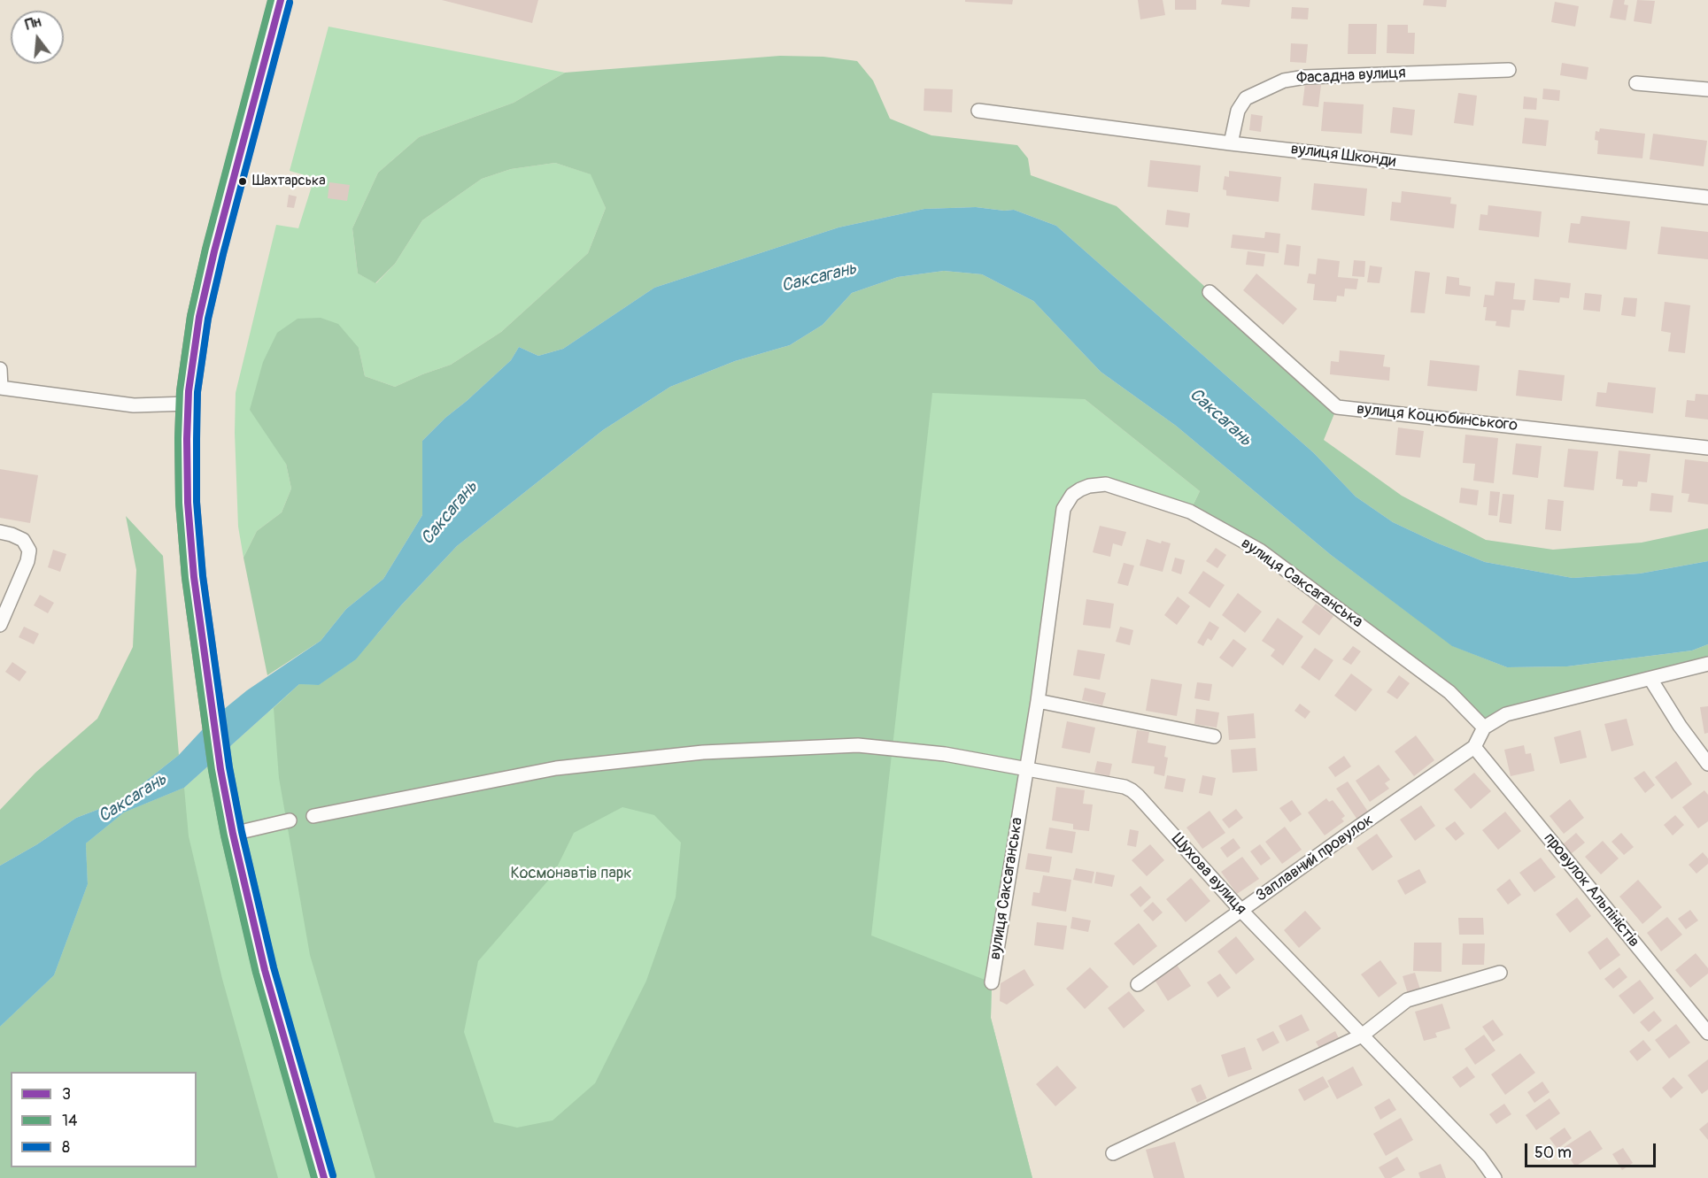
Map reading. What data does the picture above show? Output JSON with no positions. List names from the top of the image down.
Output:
{
  "streets": {
    "street": [
      "Фасадна вулиця",
      "вулиця Шконди",
      "вулиця Коцюбинського",
      "вулиця Саксаганська",
      "Заплавний провулок",
      "Шухова вулиця",
      "провулок Альпіністів"
    ]
  },
  "crossings": [
    ["Фасадна вулиця", "вулиця Шконди"],
    ["вулиця Саксаганська", "Заплавний провулок"],
    ["вулиця Саксаганська", "Шухова вулиця"],
    ["Заплавний провулок", "Шухова вулиця"],
    ["Заплавний провулок", "провулок Альпіністів"]
  ],
  "water": ["Саксагань"],
  "parks": ["Космонавтів парк"],
  "places": ["Шахтарська"],
  "lines": ["transit line 3", "transit line 14", "transit line 8"],
  "legend": ["3", "14", "8"],
  "scale_bar": "50 m",
  "north": "top"
}
